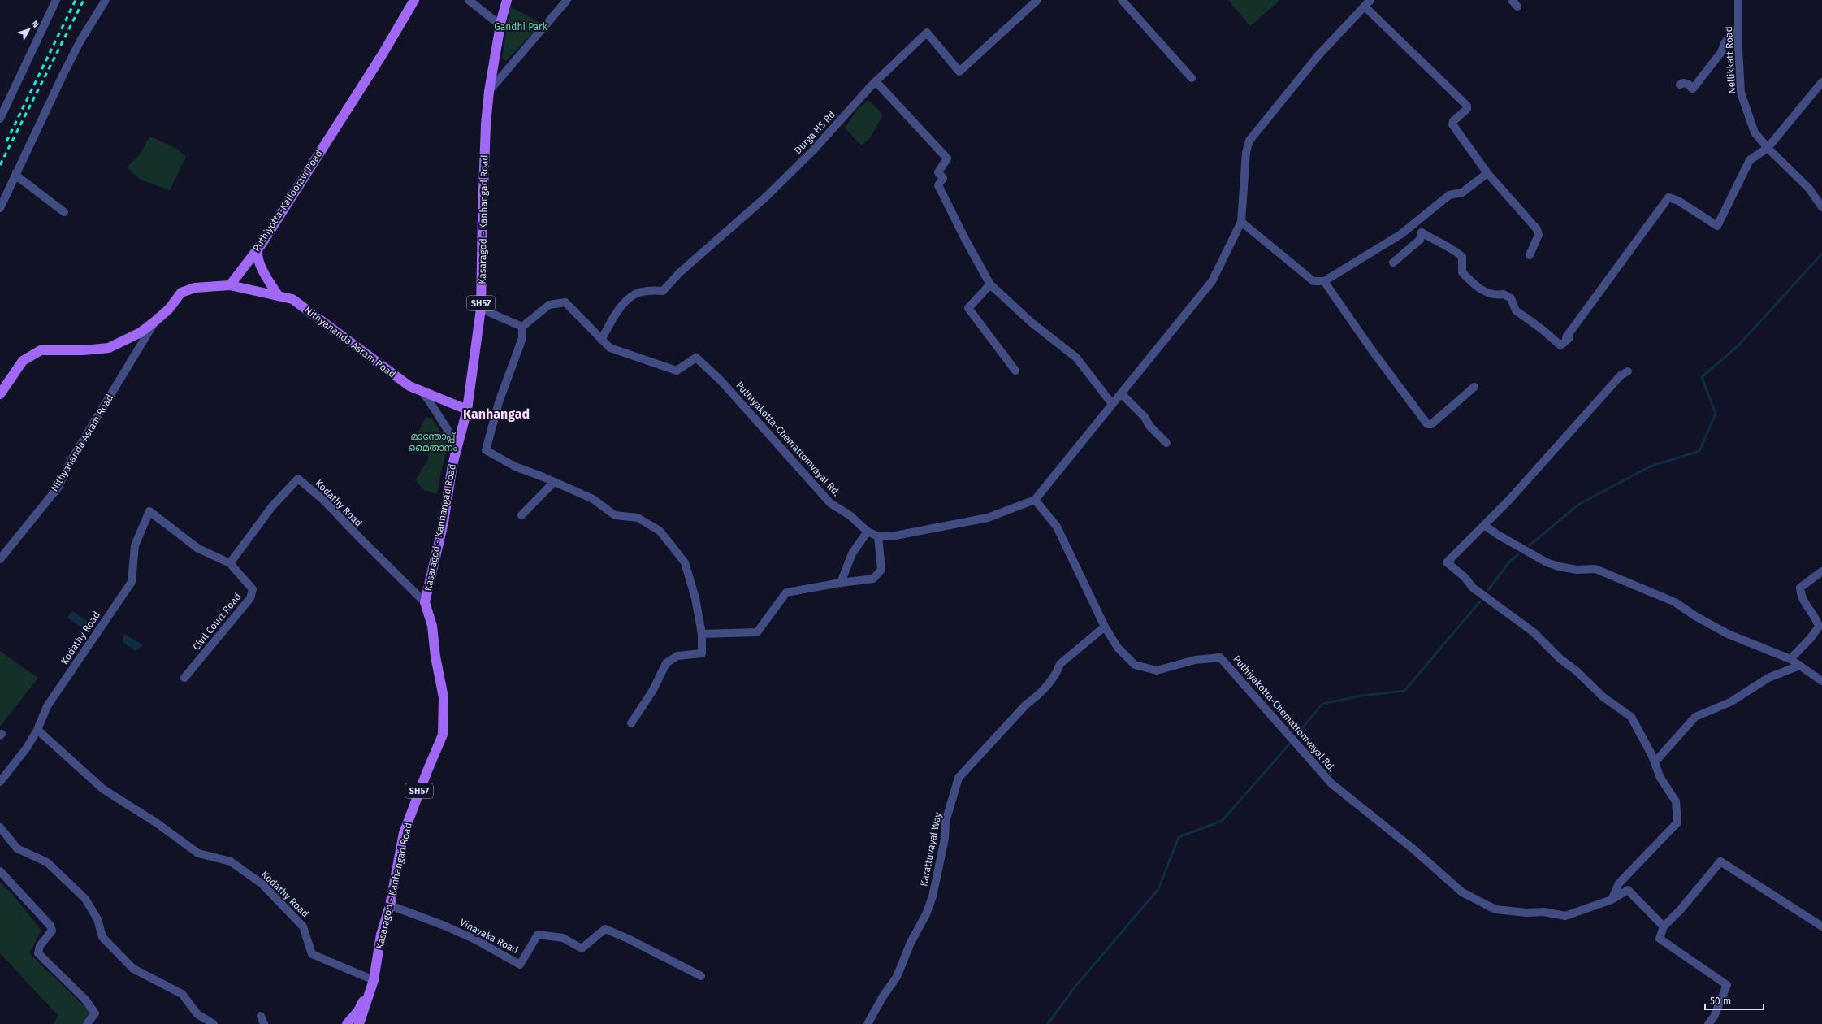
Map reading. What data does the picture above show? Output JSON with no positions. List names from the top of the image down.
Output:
{
  "streets": {
    "main road": [
      "Puthiyotta-Kallooravi Road",
      "Kasaragod - Kanhangad Road",
      "SH57",
      "Nithyananda Asram Road"
    ],
    "street": [
      "Nellikkatt Road",
      "Durga HS Rd",
      "Puthiyakotta-Chemattomvayal Rd.",
      "Kodathy Road",
      "Civil Court Road",
      "Karattuvayal Way",
      "Vinayaka Road"
    ]
  },
  "crossings": [
    ["Durga HS Rd", "Puthiyakotta-Chemattomvayal Rd."],
    ["Puthiyotta-Kallooravi Road", "Nithyananda Asram Road"],
    ["Kasaragod - Kanhangad Road", "Nithyananda Asram Road"],
    ["Kasaragod - Kanhangad Road", "Kodathy Road"],
    ["Kasaragod - Kanhangad Road", "Vinayaka Road"],
    ["Puthiyakotta-Chemattomvayal Rd.", "Karattuvayal Way"],
    ["Kodathy Road", "Civil Court Road"]
  ],
  "districts": ["Kanhangad"],
  "parks": ["Gandhi Park", "മാന്തോപ്പ് മൈതാനം"],
  "scale_bar": "50 m",
  "north": "top right"
}
